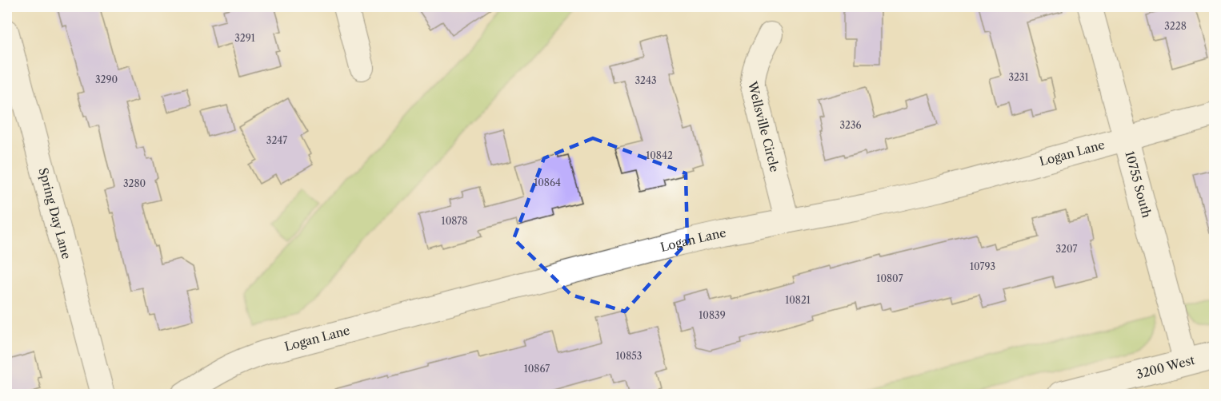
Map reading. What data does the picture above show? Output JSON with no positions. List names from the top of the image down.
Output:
{
  "streets": {
    "street": [
      "Wellsville Circle",
      "Logan Lane",
      "10755 South",
      "Spring Day Lane",
      "3200 West"
    ]
  },
  "crossings": [
    ["Wellsville Circle", "Logan Lane"],
    ["Logan Lane", "10755 South"],
    ["10755 South", "3200 West"]
  ],
  "house_numbers": [
    "3228",
    "3291",
    "3231",
    "3290",
    "3243",
    "3236",
    "3247",
    "10842",
    "10864",
    "3280",
    "10878",
    "3207",
    "10793",
    "10807",
    "10821",
    "10839",
    "10853",
    "10867"
  ]
}
